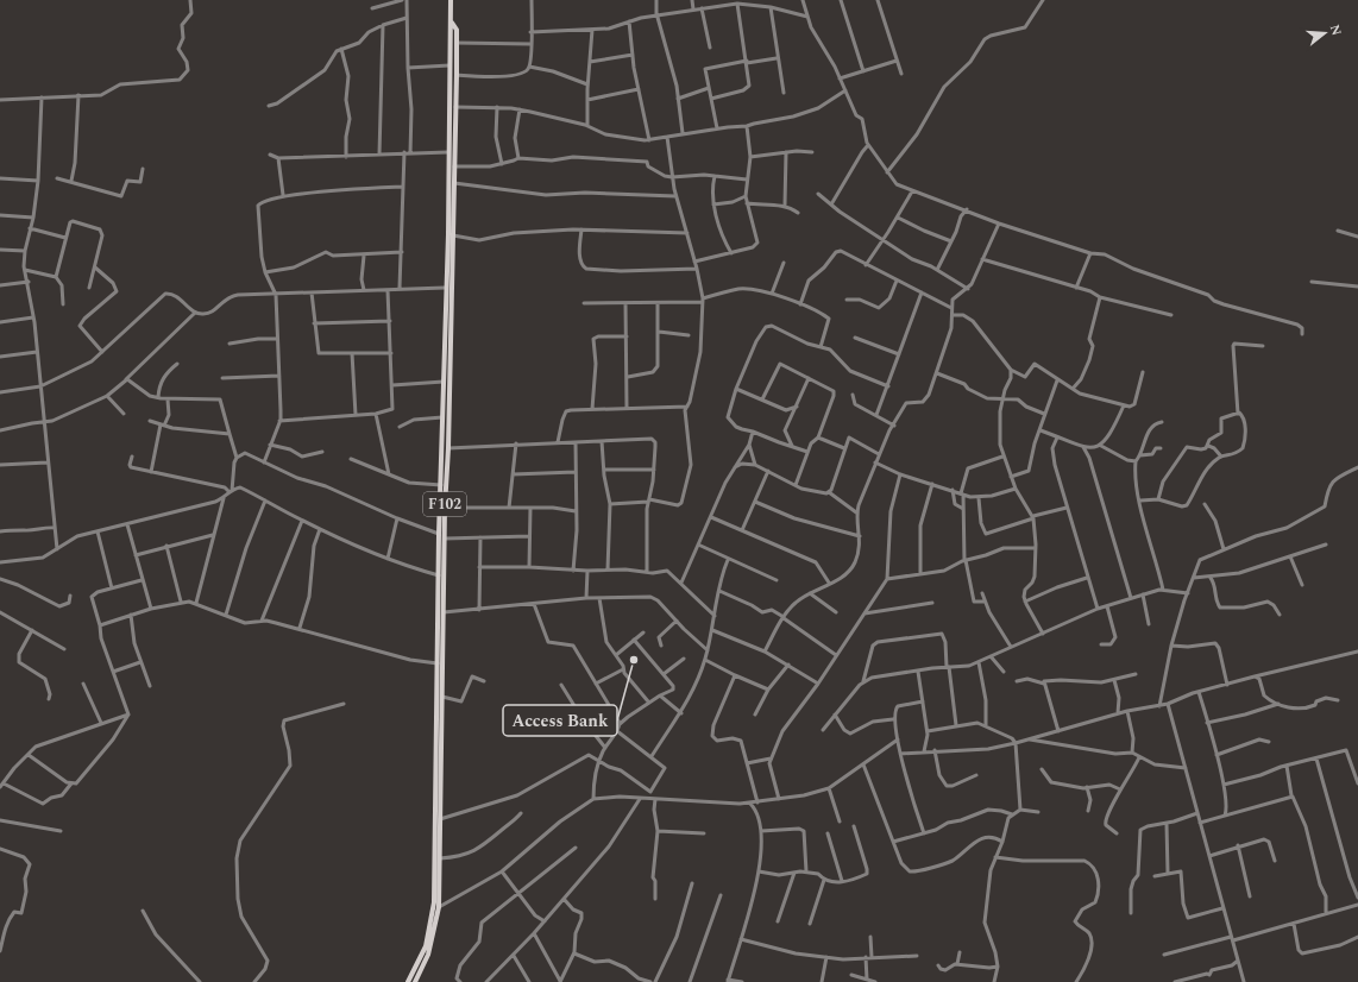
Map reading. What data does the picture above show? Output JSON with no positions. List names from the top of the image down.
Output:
{
  "streets": {
    "main road": ["F102"]
  },
  "places": ["Access Bank"],
  "north": "right"
}
